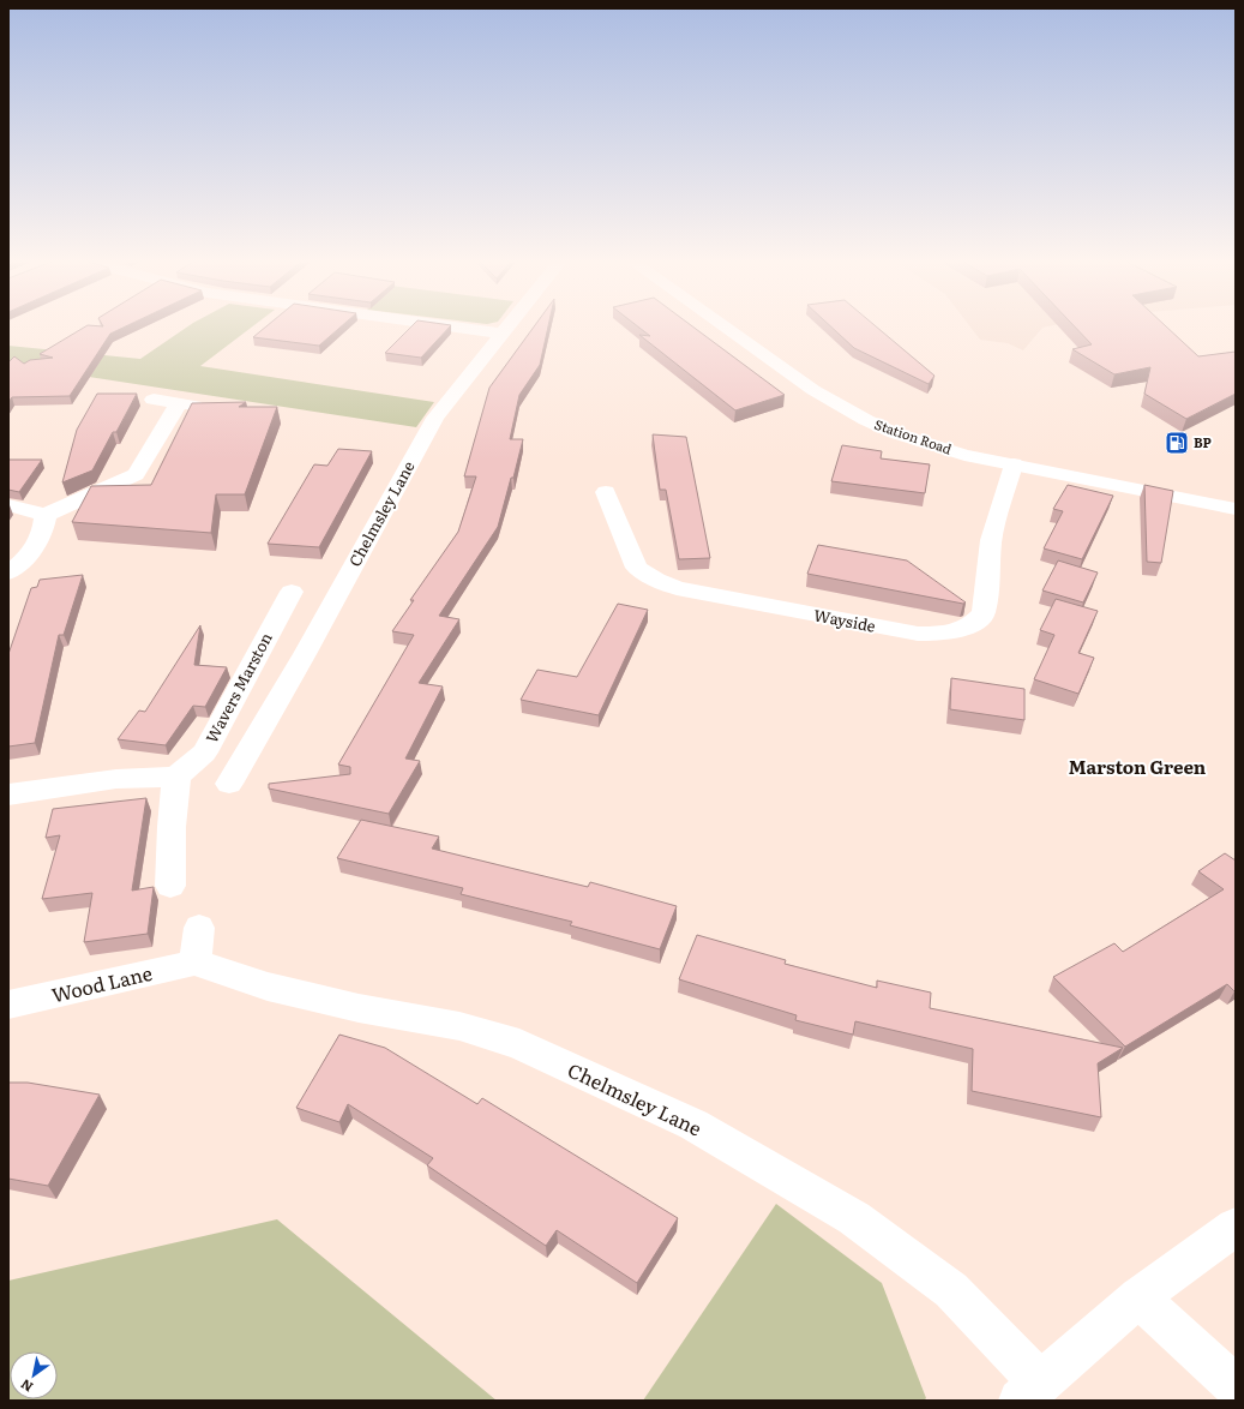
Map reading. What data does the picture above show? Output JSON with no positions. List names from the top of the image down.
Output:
{
  "streets": {
    "street": [
      "Station Road",
      "Chelmsley Lane",
      "Wayside",
      "Wavers Marston",
      "Wood Lane"
    ]
  },
  "crossings": [
    ["Station Road", "Wayside"],
    ["Chelmsley Lane", "Wood Lane"]
  ],
  "districts": ["Marston Green"],
  "places": {
    "fuel station": ["BP"]
  },
  "north": "bottom left"
}
